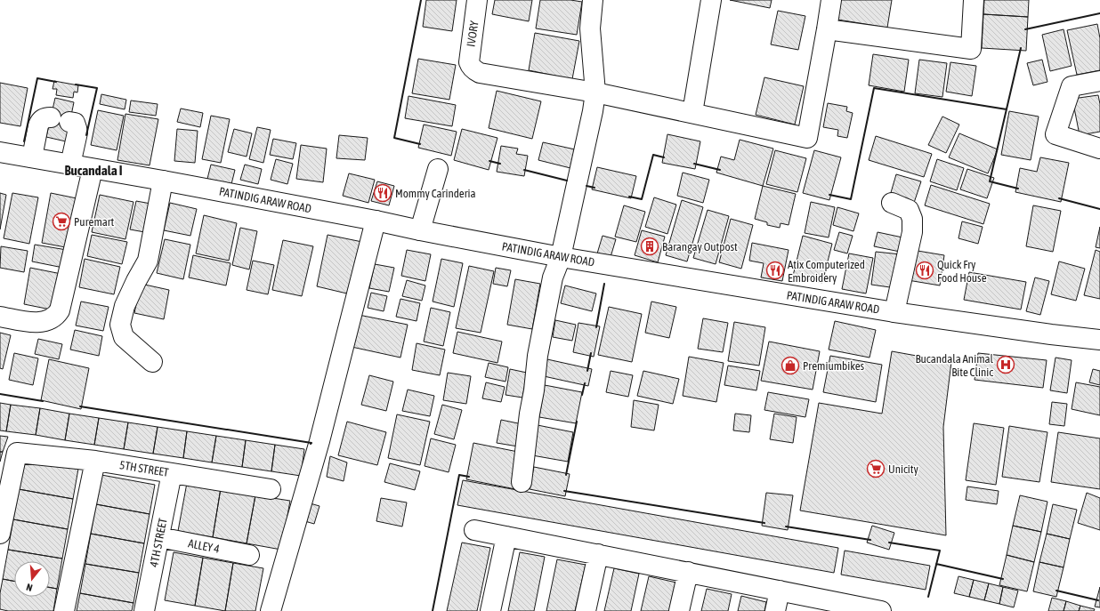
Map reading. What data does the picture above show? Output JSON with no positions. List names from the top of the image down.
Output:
{
  "streets": {
    "street": [
      "IVORY",
      "PATINDIG ARAW ROAD",
      "5TH STREET",
      "4TH STREET",
      "ALLEY 4"
    ]
  },
  "crossings": [
    ["5TH STREET", "4TH STREET"],
    ["4TH STREET", "ALLEY 4"]
  ],
  "districts": ["Bucandala I"],
  "places": {
    "restaurant": ["Mommy Carinderia", "Atix Computerized Embroidery", "Quick Fry Food House"],
    "supermarket": ["Puremart", "Unicity"],
    "building": ["Barangay Outpost"],
    "hospital": ["Bucandala Animal Bite Clinic"],
    "shop": ["Premiumbikes"]
  },
  "north": "bottom"
}
